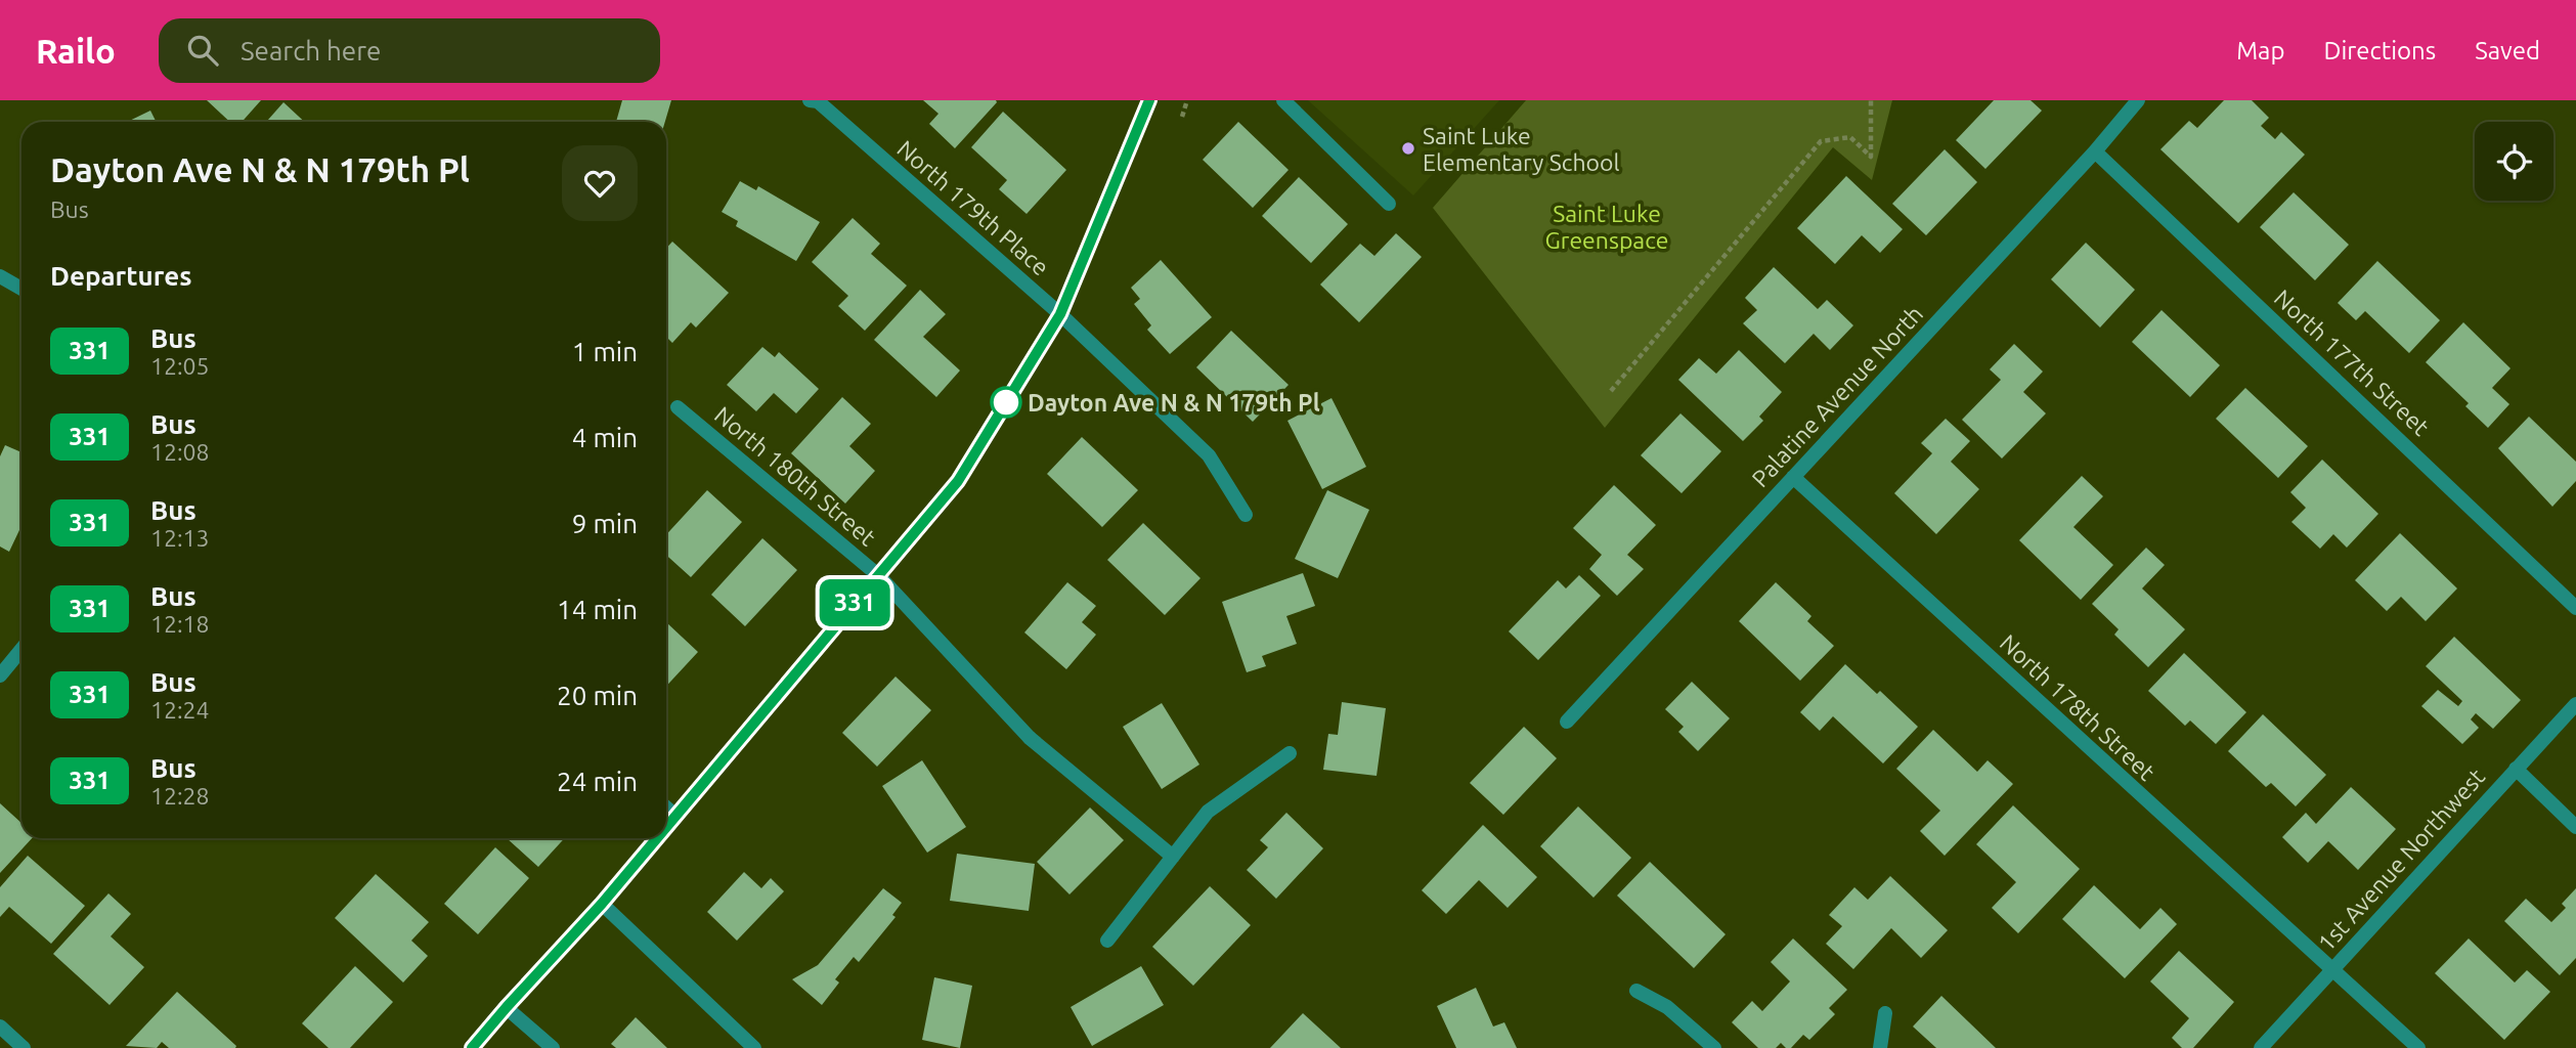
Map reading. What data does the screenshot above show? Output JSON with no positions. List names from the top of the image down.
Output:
{
  "streets": {
    "street": [
      "North 179th Place",
      "North 177th Street",
      "Palatine Avenue North",
      "North 180th Street",
      "North 178th Street",
      "1st Avenue Northwest"
    ]
  },
  "crossings": [
    ["North 177th Street", "Palatine Avenue North"],
    ["Palatine Avenue North", "North 178th Street"],
    ["North 178th Street", "1st Avenue Northwest"]
  ],
  "parks": ["Saint Luke Greenspace"],
  "places": ["Saint Luke Elementary School", "Dayton Ave N & N 179th Pl"],
  "lines": ["bus line 331"],
  "page": {
    "header": "Railo",
    "search": "Search here",
    "nav": ["Map", "Directions", "Saved"],
    "on_map": "331",
    "heading": [
      ["Dayton Ave N & N 179th Pl", "Bus"],
      "Departures"
    ],
    "list": [
      {
        "mark": "331",
        "name": "Bus",
        "note": "12:05",
        "value": "1 min"
      },
      {
        "mark": "331",
        "name": "Bus",
        "note": "12:08",
        "value": "4 min"
      },
      {
        "mark": "331",
        "name": "Bus",
        "note": "12:13",
        "value": "9 min"
      },
      {
        "mark": "331",
        "name": "Bus",
        "note": "12:18",
        "value": "14 min"
      },
      {
        "mark": "331",
        "name": "Bus",
        "note": "12:24",
        "value": "20 min"
      },
      {
        "mark": "331",
        "name": "Bus",
        "note": "12:28",
        "value": "24 min"
      }
    ]
  }
}
